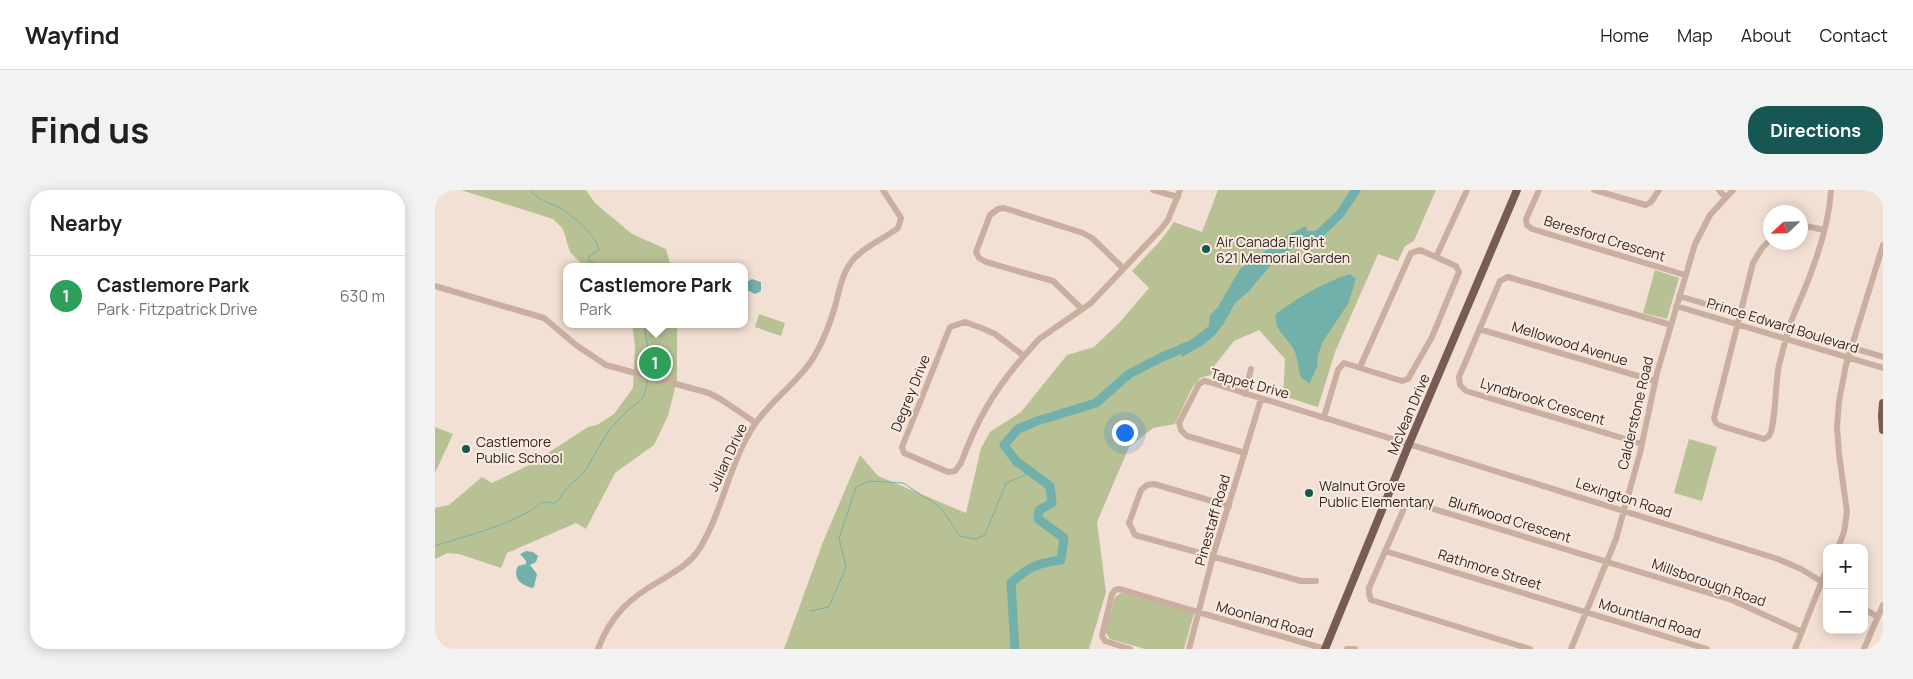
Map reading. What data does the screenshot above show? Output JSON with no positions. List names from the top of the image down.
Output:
{
  "streets": {
    "main road": ["McVean Drive"],
    "street": [
      "Beresford Crescent",
      "Prince Edward Boulevard",
      "Mellowood Avenue",
      "Tappet Drive",
      "Degrey Drive",
      "Lyndbrook Crescent",
      "Calderstone Road",
      "Julian Drive",
      "Lexington Road",
      "Bluffwood Crescent",
      "Pinestaff Road",
      "Rathmore Street",
      "Millsborough Road",
      "Mountland Road",
      "Moonland Road"
    ]
  },
  "crossings": [
    ["Beresford Crescent", "Calderstone Road"],
    ["Prince Edward Boulevard", "Calderstone Road"],
    ["Mellowood Avenue", "Lyndbrook Crescent"],
    ["Mellowood Avenue", "Calderstone Road"],
    ["Tappet Drive", "McVean Drive"],
    ["Tappet Drive", "Lexington Road"],
    ["Tappet Drive", "Pinestaff Road"],
    ["Lyndbrook Crescent", "Calderstone Road"],
    ["Calderstone Road", "Lexington Road"],
    ["Calderstone Road", "Bluffwood Crescent"],
    ["Calderstone Road", "Rathmore Street"],
    ["Calderstone Road", "Millsborough Road"],
    ["Calderstone Road", "Mountland Road"],
    ["McVean Drive", "Lexington Road"],
    ["McVean Drive", "Moonland Road"],
    ["Bluffwood Crescent", "Rathmore Street"],
    ["Bluffwood Crescent", "Millsborough Road"],
    ["Pinestaff Road", "Moonland Road"],
    ["Rathmore Street", "Mountland Road"]
  ],
  "places": ["Air Canada Flight 621 Memorial Garden", "Castlemore Public School", "Walnut Grove Public Elementary"],
  "north": "bottom left",
  "page": {
    "header": "Wayfind",
    "nav": [
      "Home",
      "Map",
      "About",
      "Contact"
    ],
    "title": "Find us",
    "buttons": "Directions",
    "heading": "Nearby",
    "list": [
      {
        "mark": "1",
        "name": "Castlemore Park",
        "note": "Park · Fitzpatrick Drive",
        "value": "630 m"
      }
    ],
    "popup": ["Castlemore Park", "Park"],
    "pins": "1",
    "map_buttons": ["+", "−"]
  }
}
